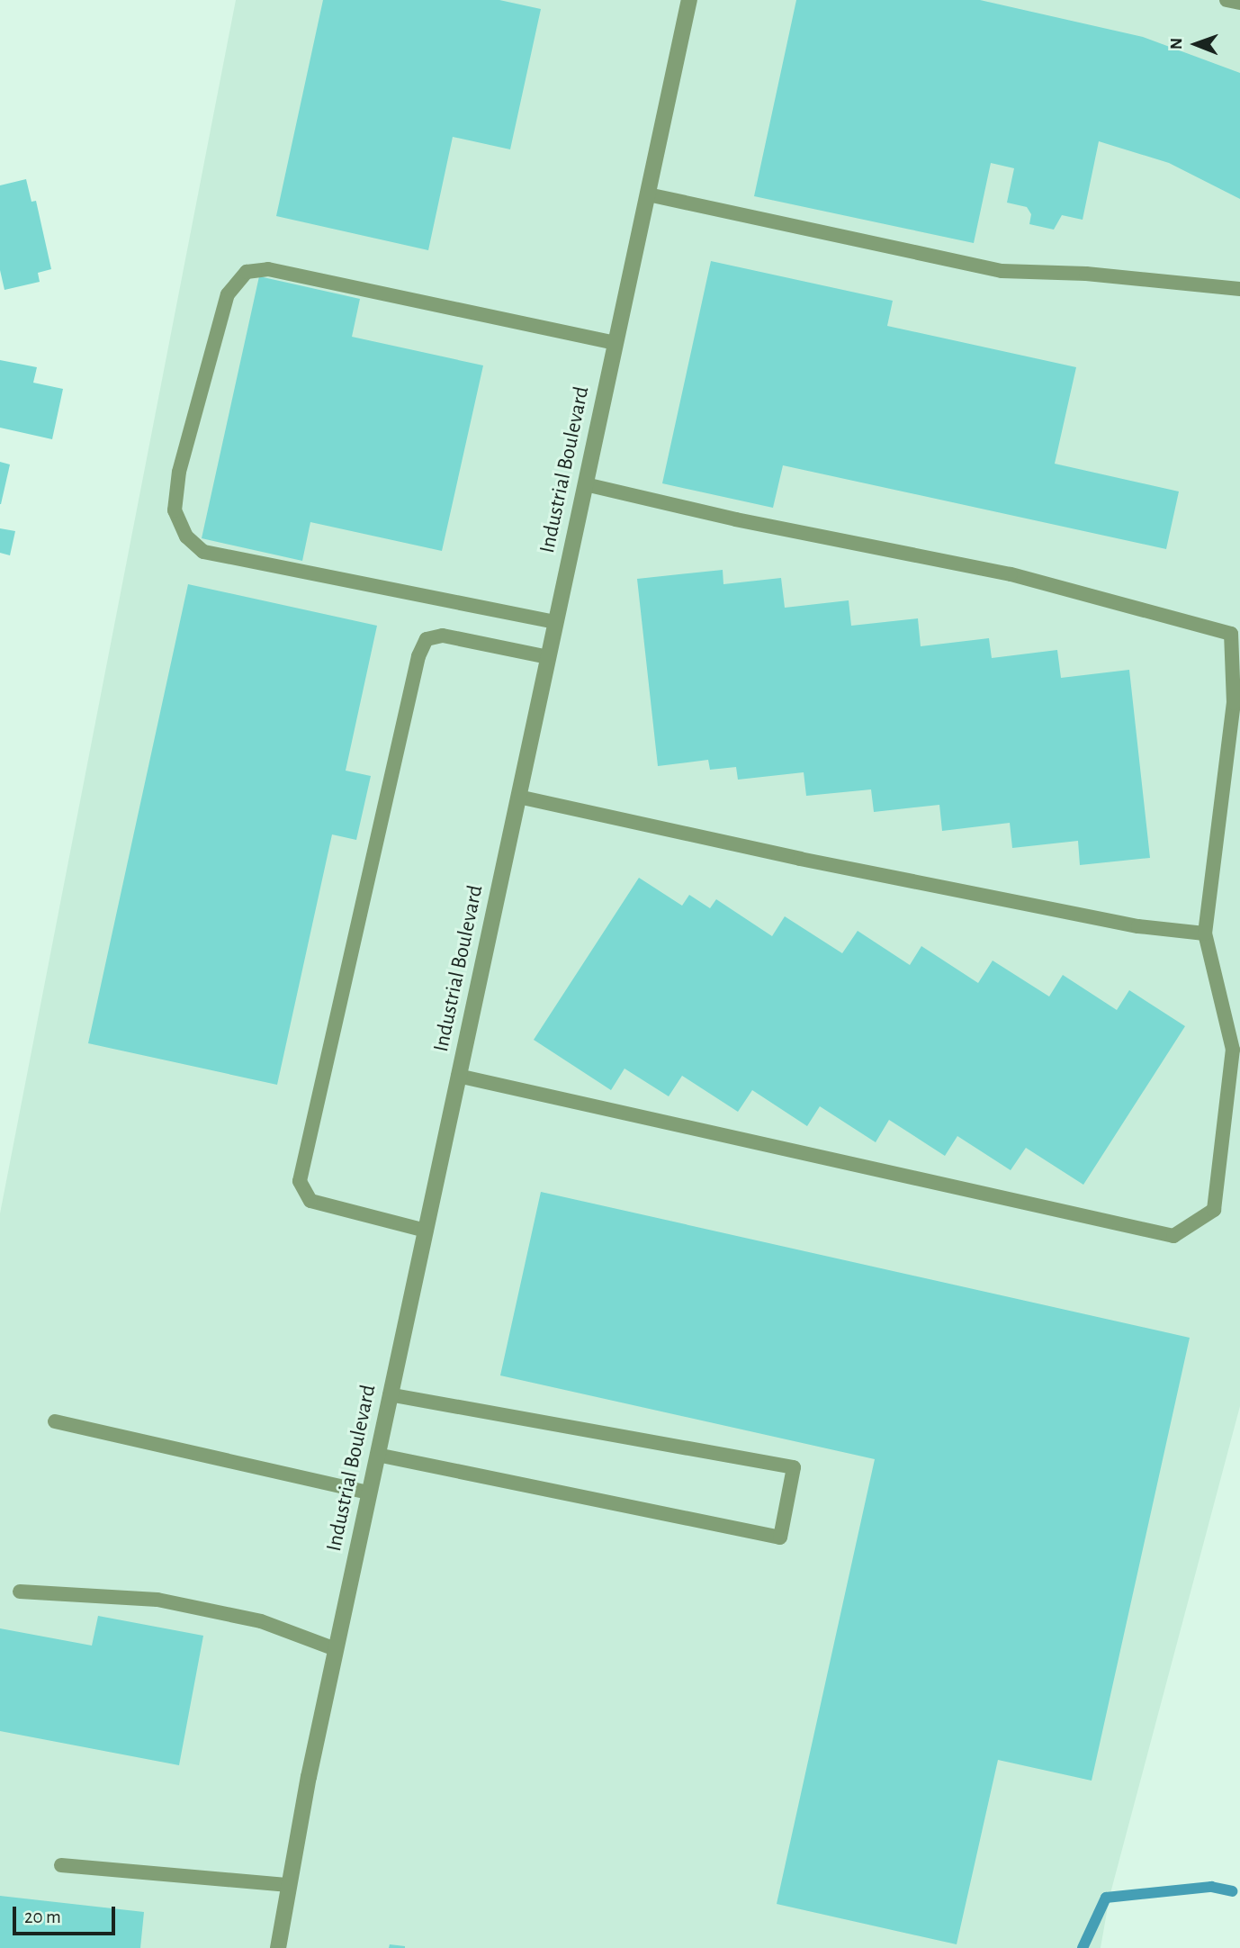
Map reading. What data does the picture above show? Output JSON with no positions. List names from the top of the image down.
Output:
{
  "streets": {
    "street": ["Industrial Boulevard"]
  },
  "scale_bar": "20 m",
  "north": "left"
}
